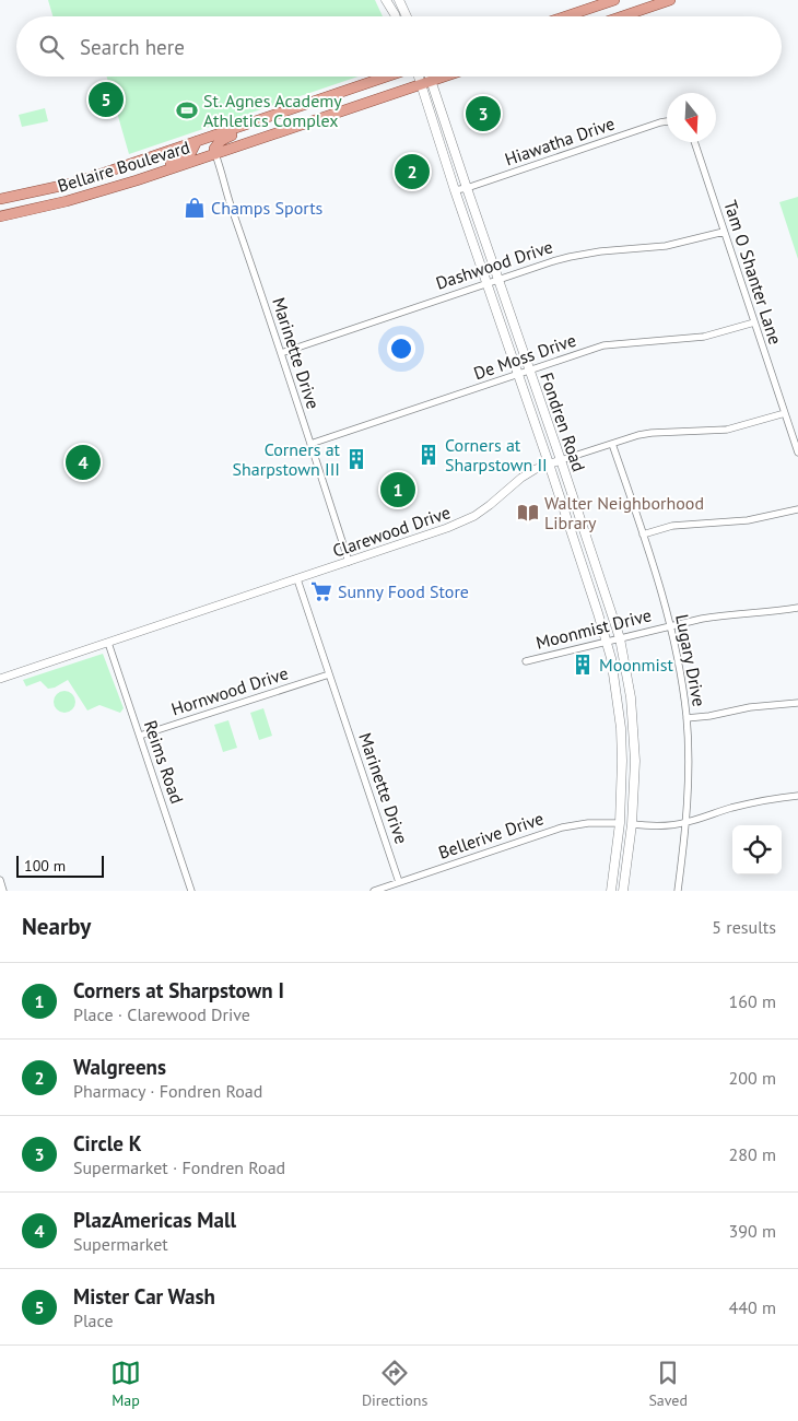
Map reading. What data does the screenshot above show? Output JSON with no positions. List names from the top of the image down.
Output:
{
  "streets": {
    "main road": ["Bellaire Boulevard", "Fondren Road"],
    "street": [
      "Hiawatha Drive",
      "Dashwood Drive",
      "Tam O Shanter Lane",
      "Marinette Drive",
      "De Moss Drive",
      "Clarewood Drive",
      "Moonmist Drive",
      "Lugary Drive",
      "Hornwood Drive",
      "Reims Road",
      "Bellerive Drive"
    ]
  },
  "crossings": [
    ["Hiawatha Drive", "Fondren Road"],
    ["Bellaire Boulevard", "Marinette Drive"],
    ["Bellaire Boulevard", "Fondren Road"],
    ["Dashwood Drive", "Tam O Shanter Lane"],
    ["Dashwood Drive", "Marinette Drive"],
    ["Dashwood Drive", "Fondren Road"],
    ["Tam O Shanter Lane", "De Moss Drive"],
    ["Tam O Shanter Lane", "Clarewood Drive"],
    ["Marinette Drive", "De Moss Drive"],
    ["Marinette Drive", "Clarewood Drive"],
    ["Marinette Drive", "Hornwood Drive"],
    ["Marinette Drive", "Bellerive Drive"],
    ["De Moss Drive", "Fondren Road"],
    ["Fondren Road", "Clarewood Drive"],
    ["Fondren Road", "Moonmist Drive"],
    ["Fondren Road", "Bellerive Drive"],
    ["Clarewood Drive", "Lugary Drive"],
    ["Clarewood Drive", "Reims Road"],
    ["Moonmist Drive", "Lugary Drive"],
    ["Hornwood Drive", "Reims Road"]
  ],
  "places": {
    "sports": ["St. Agnes Academy Athletics Complex"],
    "shop": ["Champs Sports"],
    "building": ["Corners at Sharpstown II", "Corners at Sharpstown III", "Moonmist"],
    "library": ["Walter Neighborhood Library"],
    "supermarket": ["Sunny Food Store"]
  },
  "scale_bar": "100 m",
  "north": "bottom",
  "page": {
    "search": "Search here",
    "pins": [
      "5",
      "3",
      "2",
      "4",
      "1"
    ],
    "scale": "100 m",
    "heading": ["Nearby", "5 results"],
    "list": [
      {
        "mark": "1",
        "name": "Corners at Sharpstown I",
        "note": "Place · Clarewood Drive",
        "value": "160 m"
      },
      {
        "mark": "2",
        "name": "Walgreens",
        "note": "Pharmacy · Fondren Road",
        "value": "200 m"
      },
      {
        "mark": "3",
        "name": "Circle K",
        "note": "Supermarket · Fondren Road",
        "value": "280 m"
      },
      {
        "mark": "4",
        "name": "PlazAmericas Mall",
        "note": "Supermarket",
        "value": "390 m"
      },
      {
        "mark": "5",
        "name": "Mister Car Wash",
        "note": "Place",
        "value": "440 m"
      }
    ],
    "nav": ["Map", "Directions", "Saved"]
  }
}
